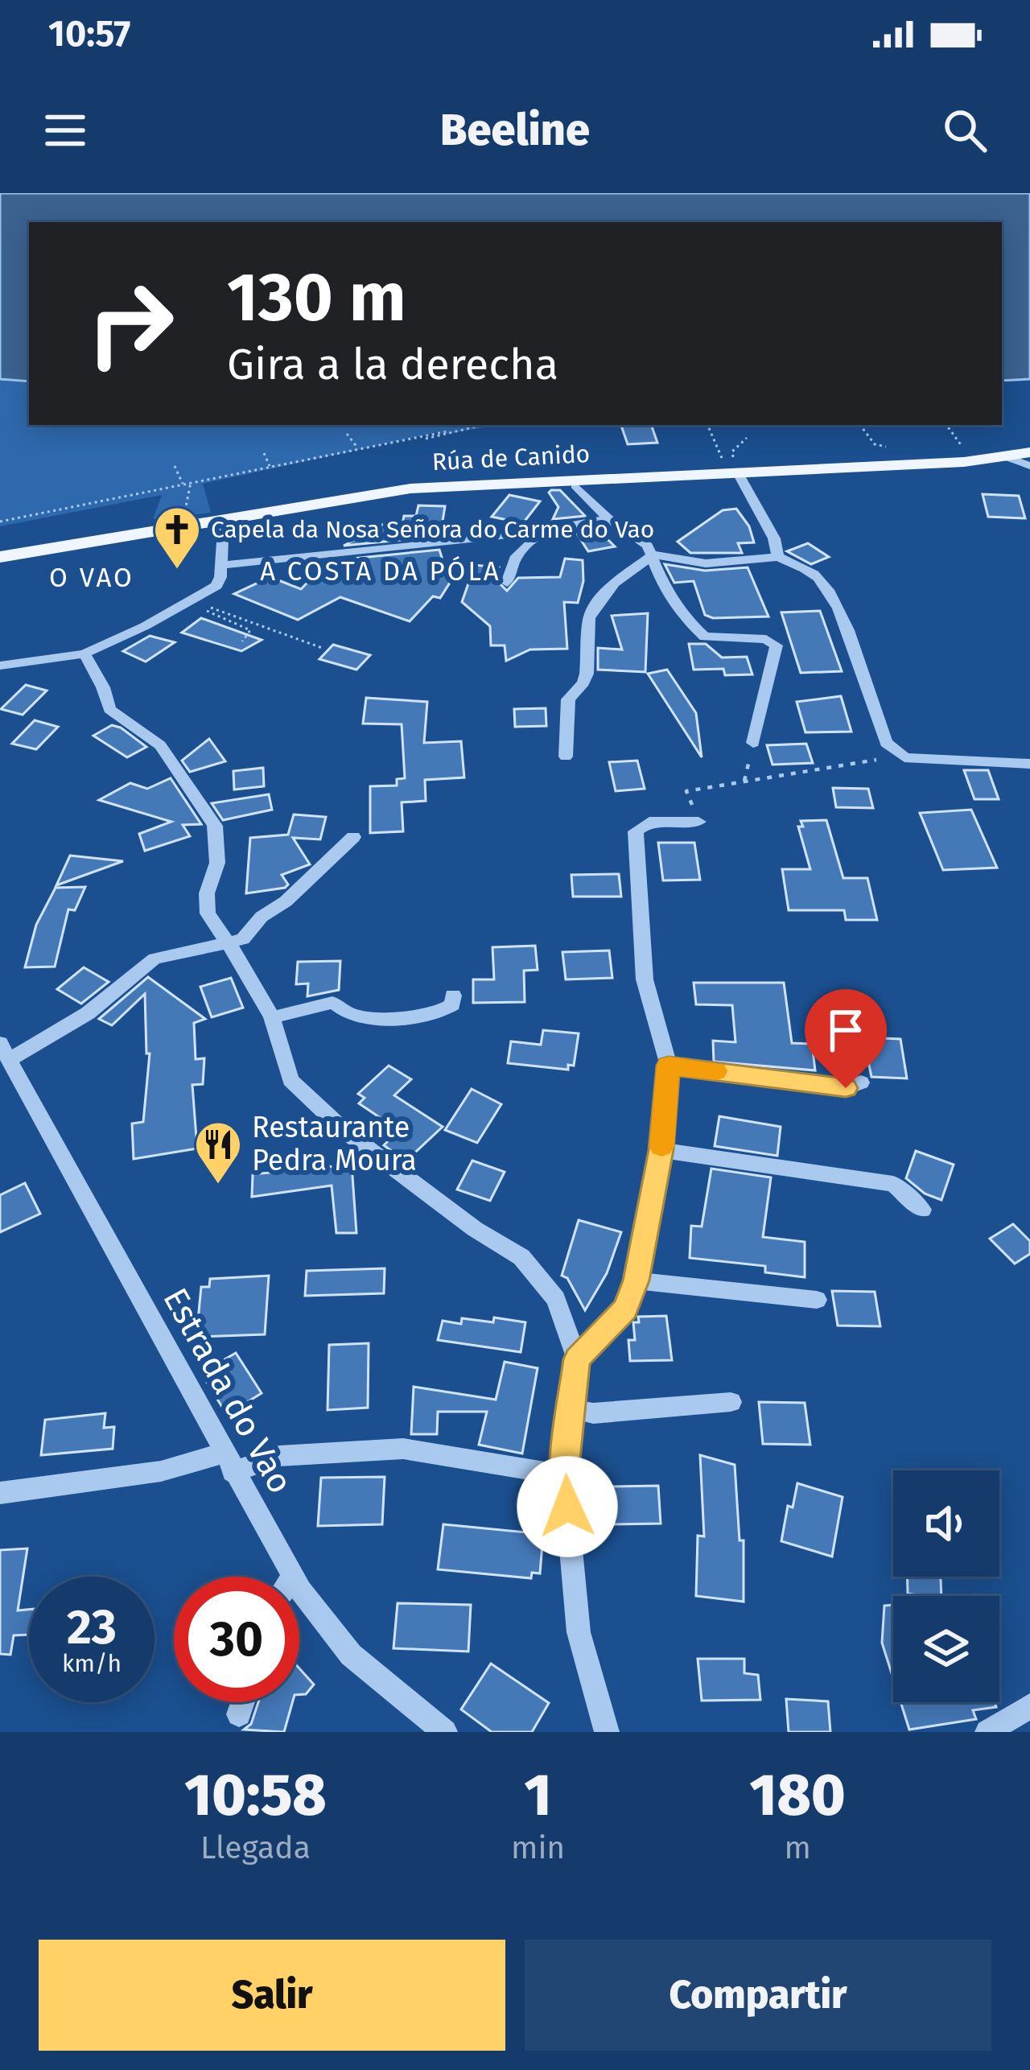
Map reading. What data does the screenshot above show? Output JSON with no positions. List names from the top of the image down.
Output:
{
  "streets": {
    "main road": ["Rúa de Canido"],
    "street": ["Estrada do Vao"]
  },
  "districts": ["A COSTA DA PÓLA", "O VAO"],
  "places": {
    "church": ["Capela da Nosa Señora do Carme do Vao"],
    "restaurant": ["Restaurante Pedra Moura"]
  },
  "page": {
    "status": "10:57",
    "header": "Beeline",
    "turn": ["130 m", "Gira a la derecha"],
    "speed": "23 km/h",
    "limit": "30",
    "eta": [
      "10:58",
      "Llegada",
      "1",
      "min",
      "180",
      "m"
    ],
    "buttons": ["Salir", "Compartir"]
  }
}
